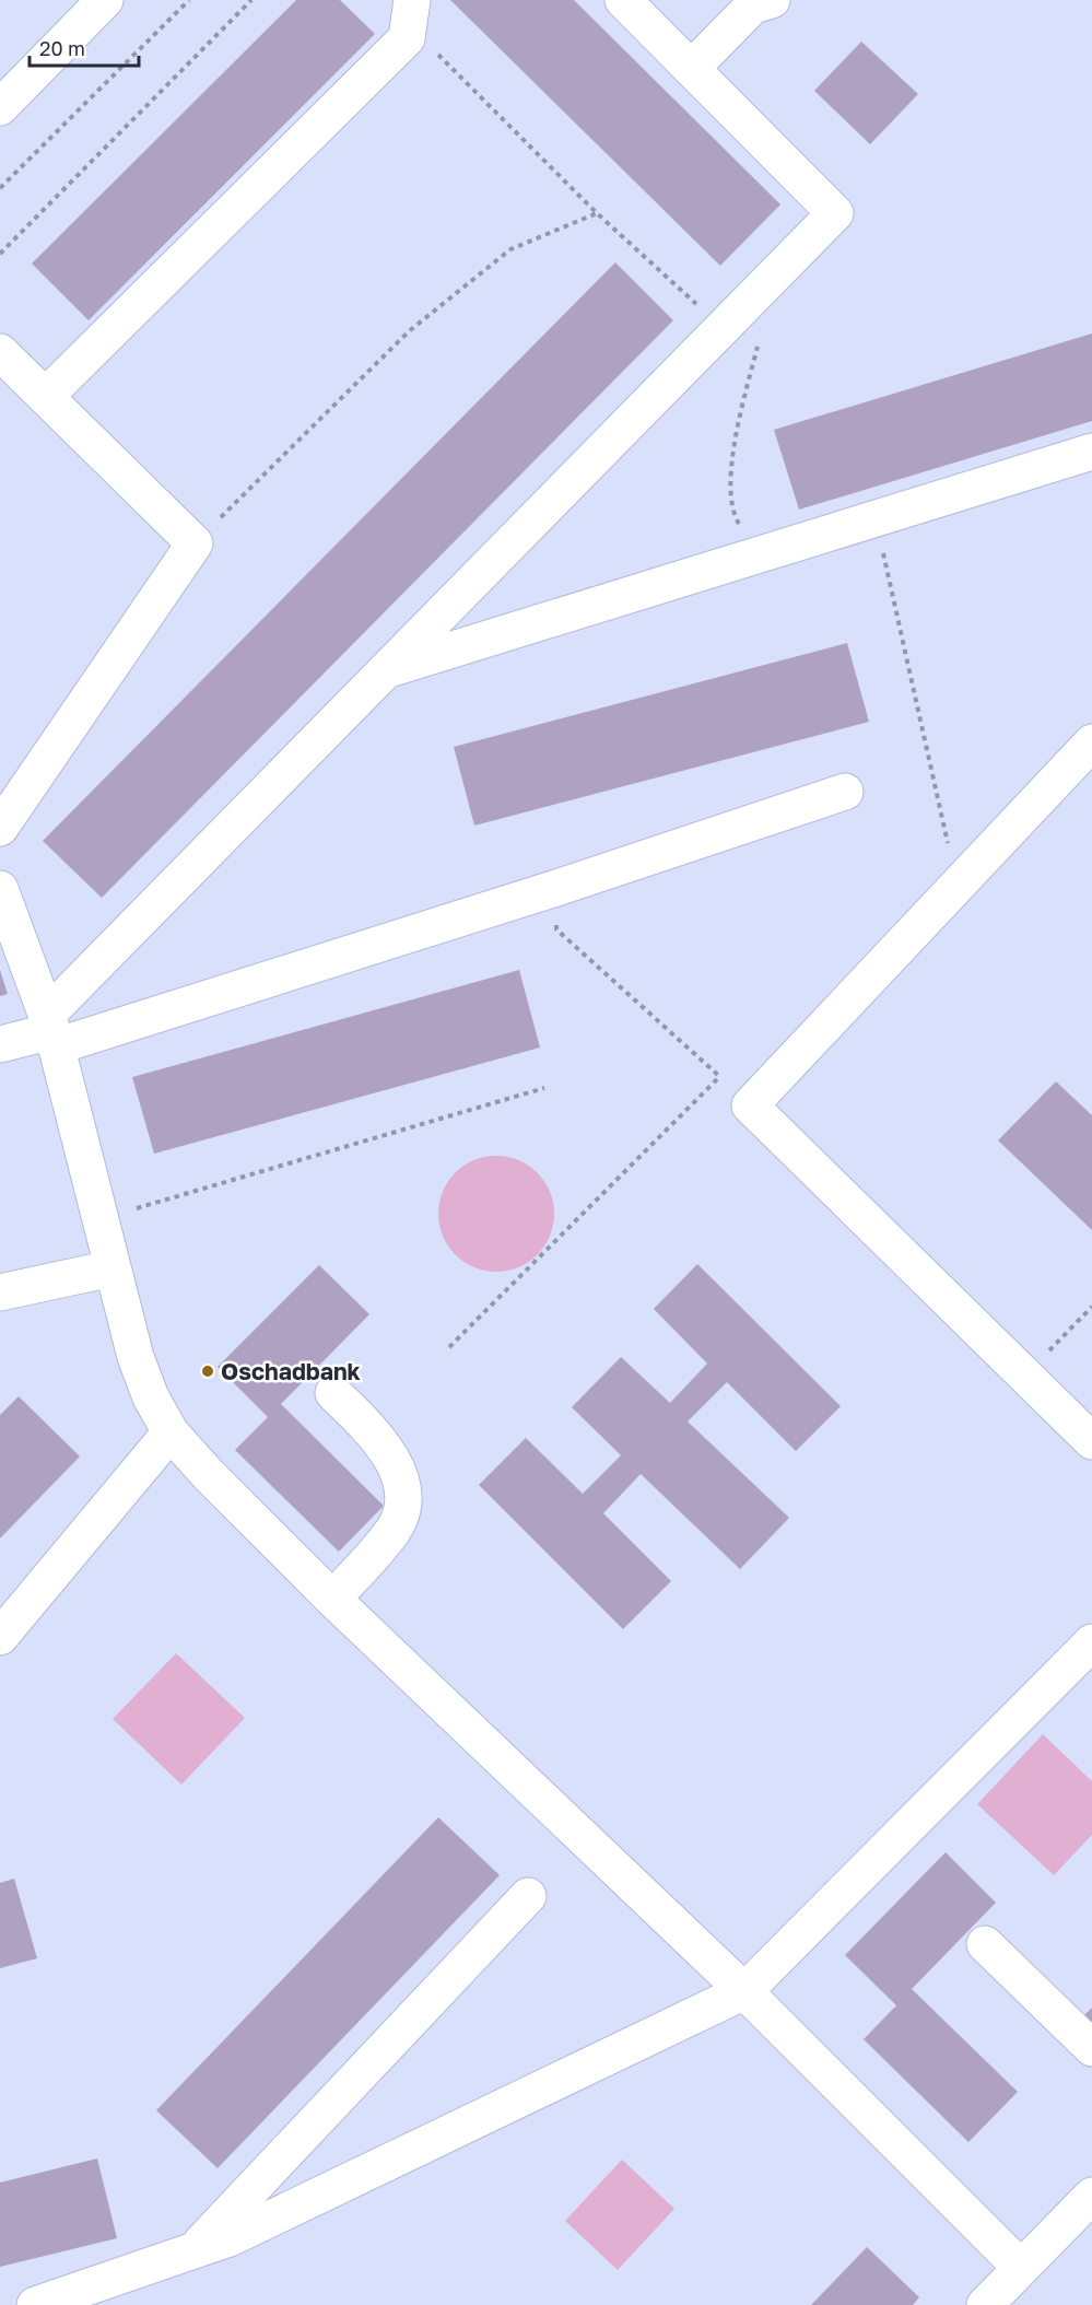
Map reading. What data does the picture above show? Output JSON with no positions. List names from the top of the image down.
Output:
{
  "places": ["Oschadbank"],
  "scale_bar": "20 m"
}
